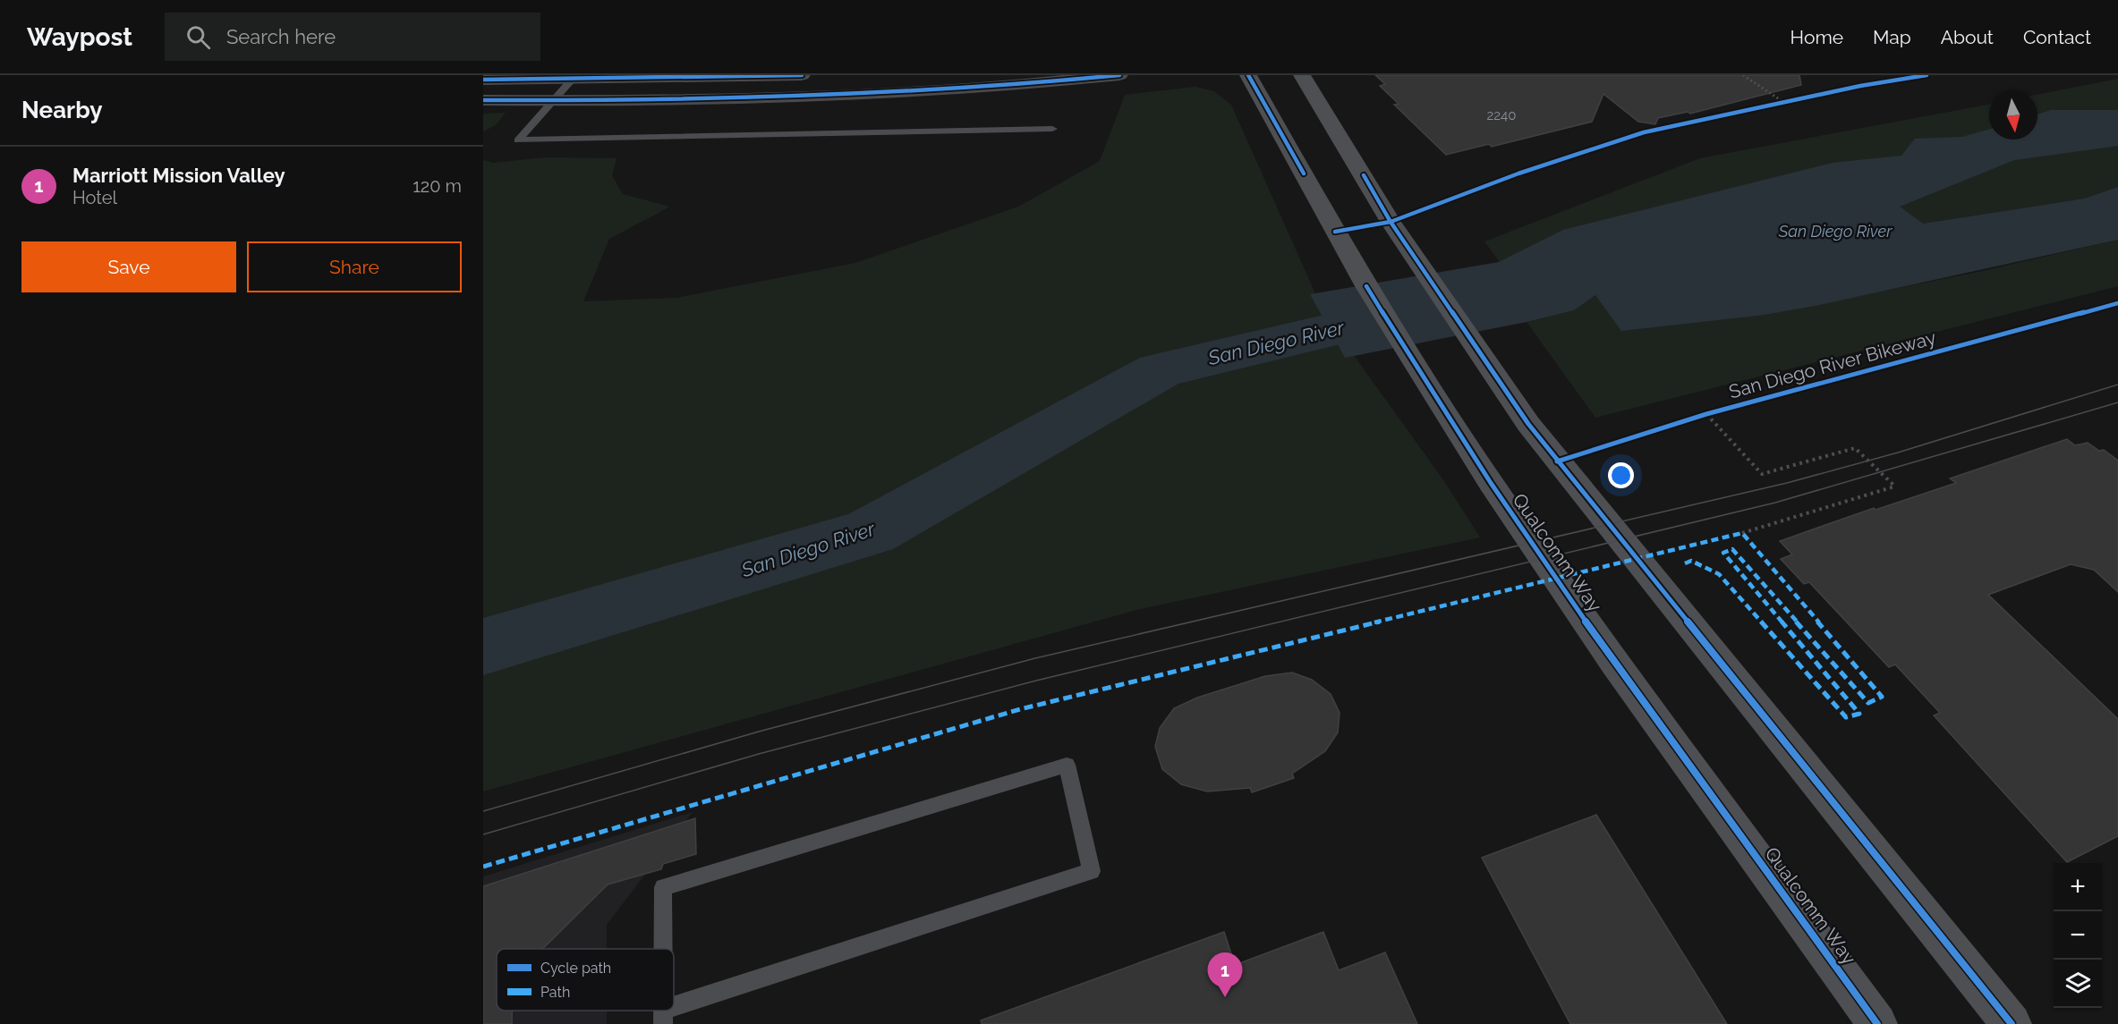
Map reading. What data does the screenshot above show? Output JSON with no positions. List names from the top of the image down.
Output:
{
  "streets": {
    "main road": ["Qualcomm Way"],
    "cycle path": ["San Diego River Bikeway"]
  },
  "water": ["San Diego River"],
  "house_numbers": ["2240"],
  "legend": ["Cycle path", "Path"],
  "north": "bottom",
  "page": {
    "header": "Waypost",
    "search": "Search here",
    "nav": [
      "Home",
      "Map",
      "About",
      "Contact"
    ],
    "heading": "Nearby",
    "list": [
      {
        "mark": "1",
        "name": "Marriott Mission Valley",
        "note": "Hotel",
        "value": "120 m"
      }
    ],
    "buttons": ["Save", "Share"],
    "map_buttons": ["+", "−"],
    "pins": "1"
  }
}
